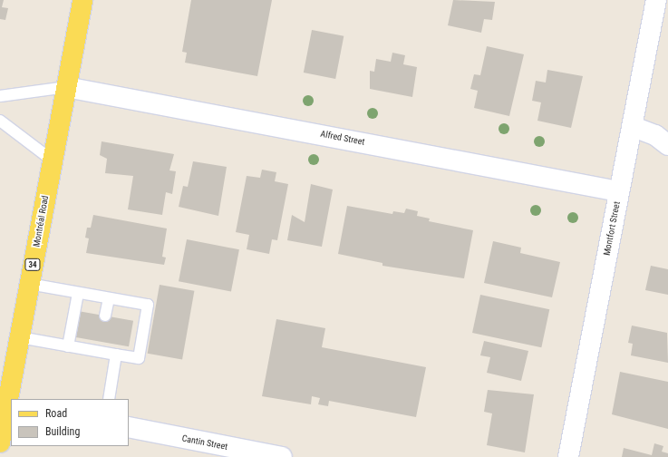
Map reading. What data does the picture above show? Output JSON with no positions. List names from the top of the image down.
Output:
{
  "streets": {
    "main road": ["Montréal Road", "34"],
    "street": ["Alfred Street", "Montfort Street", "Cantin Street"]
  },
  "crossings": [
    ["Alfred Street", "Montréal Road"],
    ["Alfred Street", "Montfort Street"]
  ],
  "legend": ["Road", "Building"]
}
